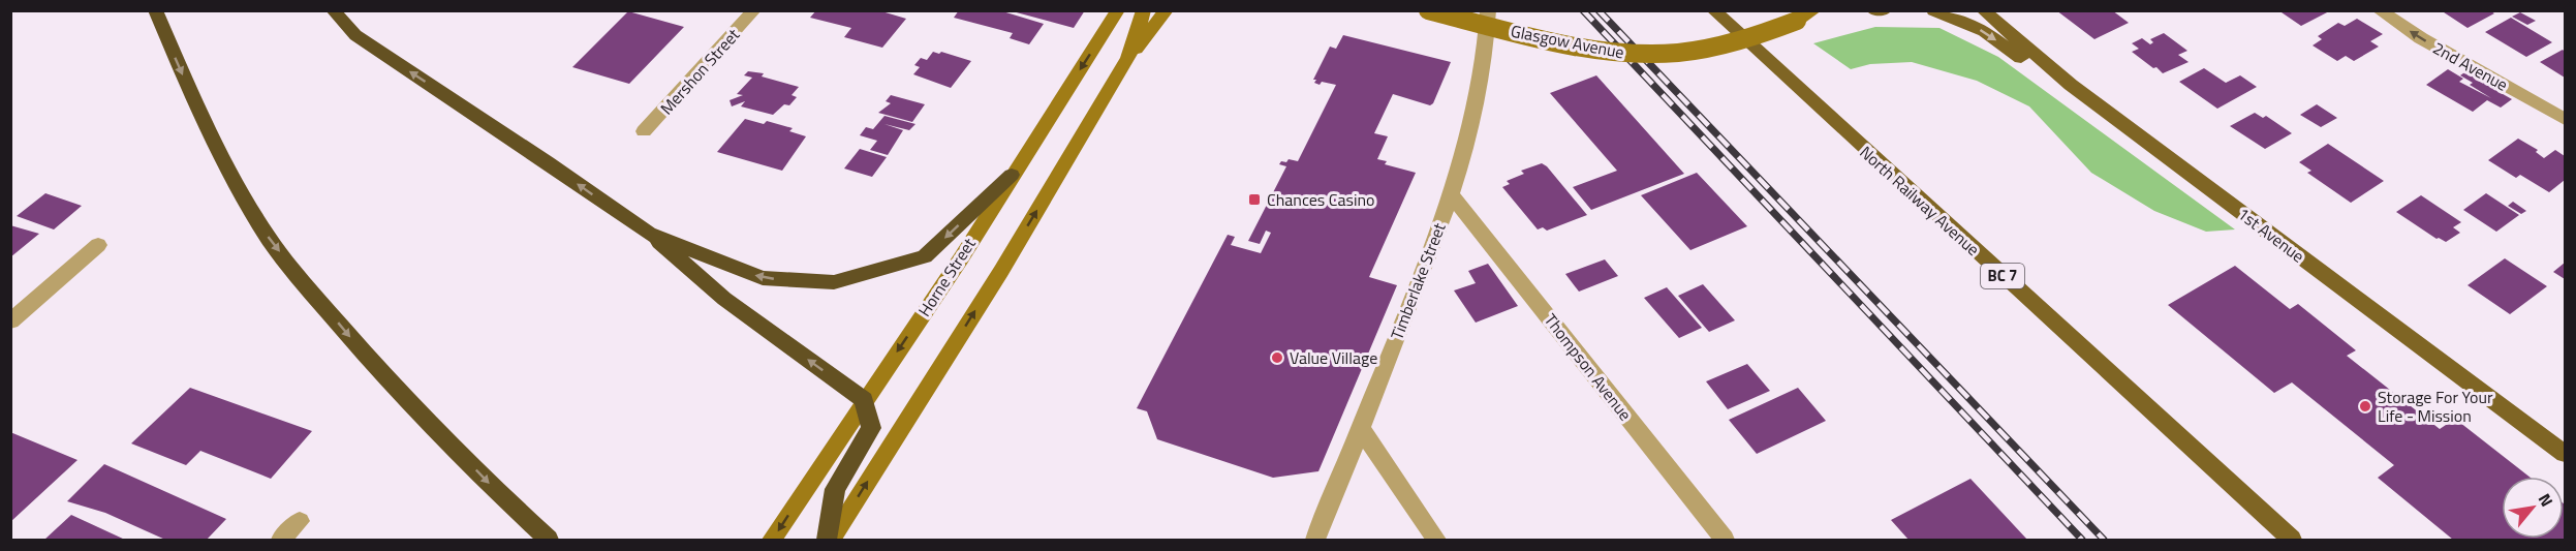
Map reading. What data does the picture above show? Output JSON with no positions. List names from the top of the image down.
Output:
{
  "streets": {
    "main road": [
      "Glasgow Avenue",
      "North Railway Avenue",
      "1st Avenue",
      "BC 7",
      "Horne Street"
    ],
    "street": [
      "2nd Avenue",
      "Mershon Street",
      "Timberlake Street",
      "Thompson Avenue"
    ]
  },
  "crossings": [
    ["Timberlake Street", "Thompson Avenue"]
  ],
  "one_way": ["2nd Avenue"],
  "places": {
    "transit": ["Chances Casino"],
    "other": ["Value Village", "Storage For Your Life - Mission"]
  },
  "north": "top right"
}
